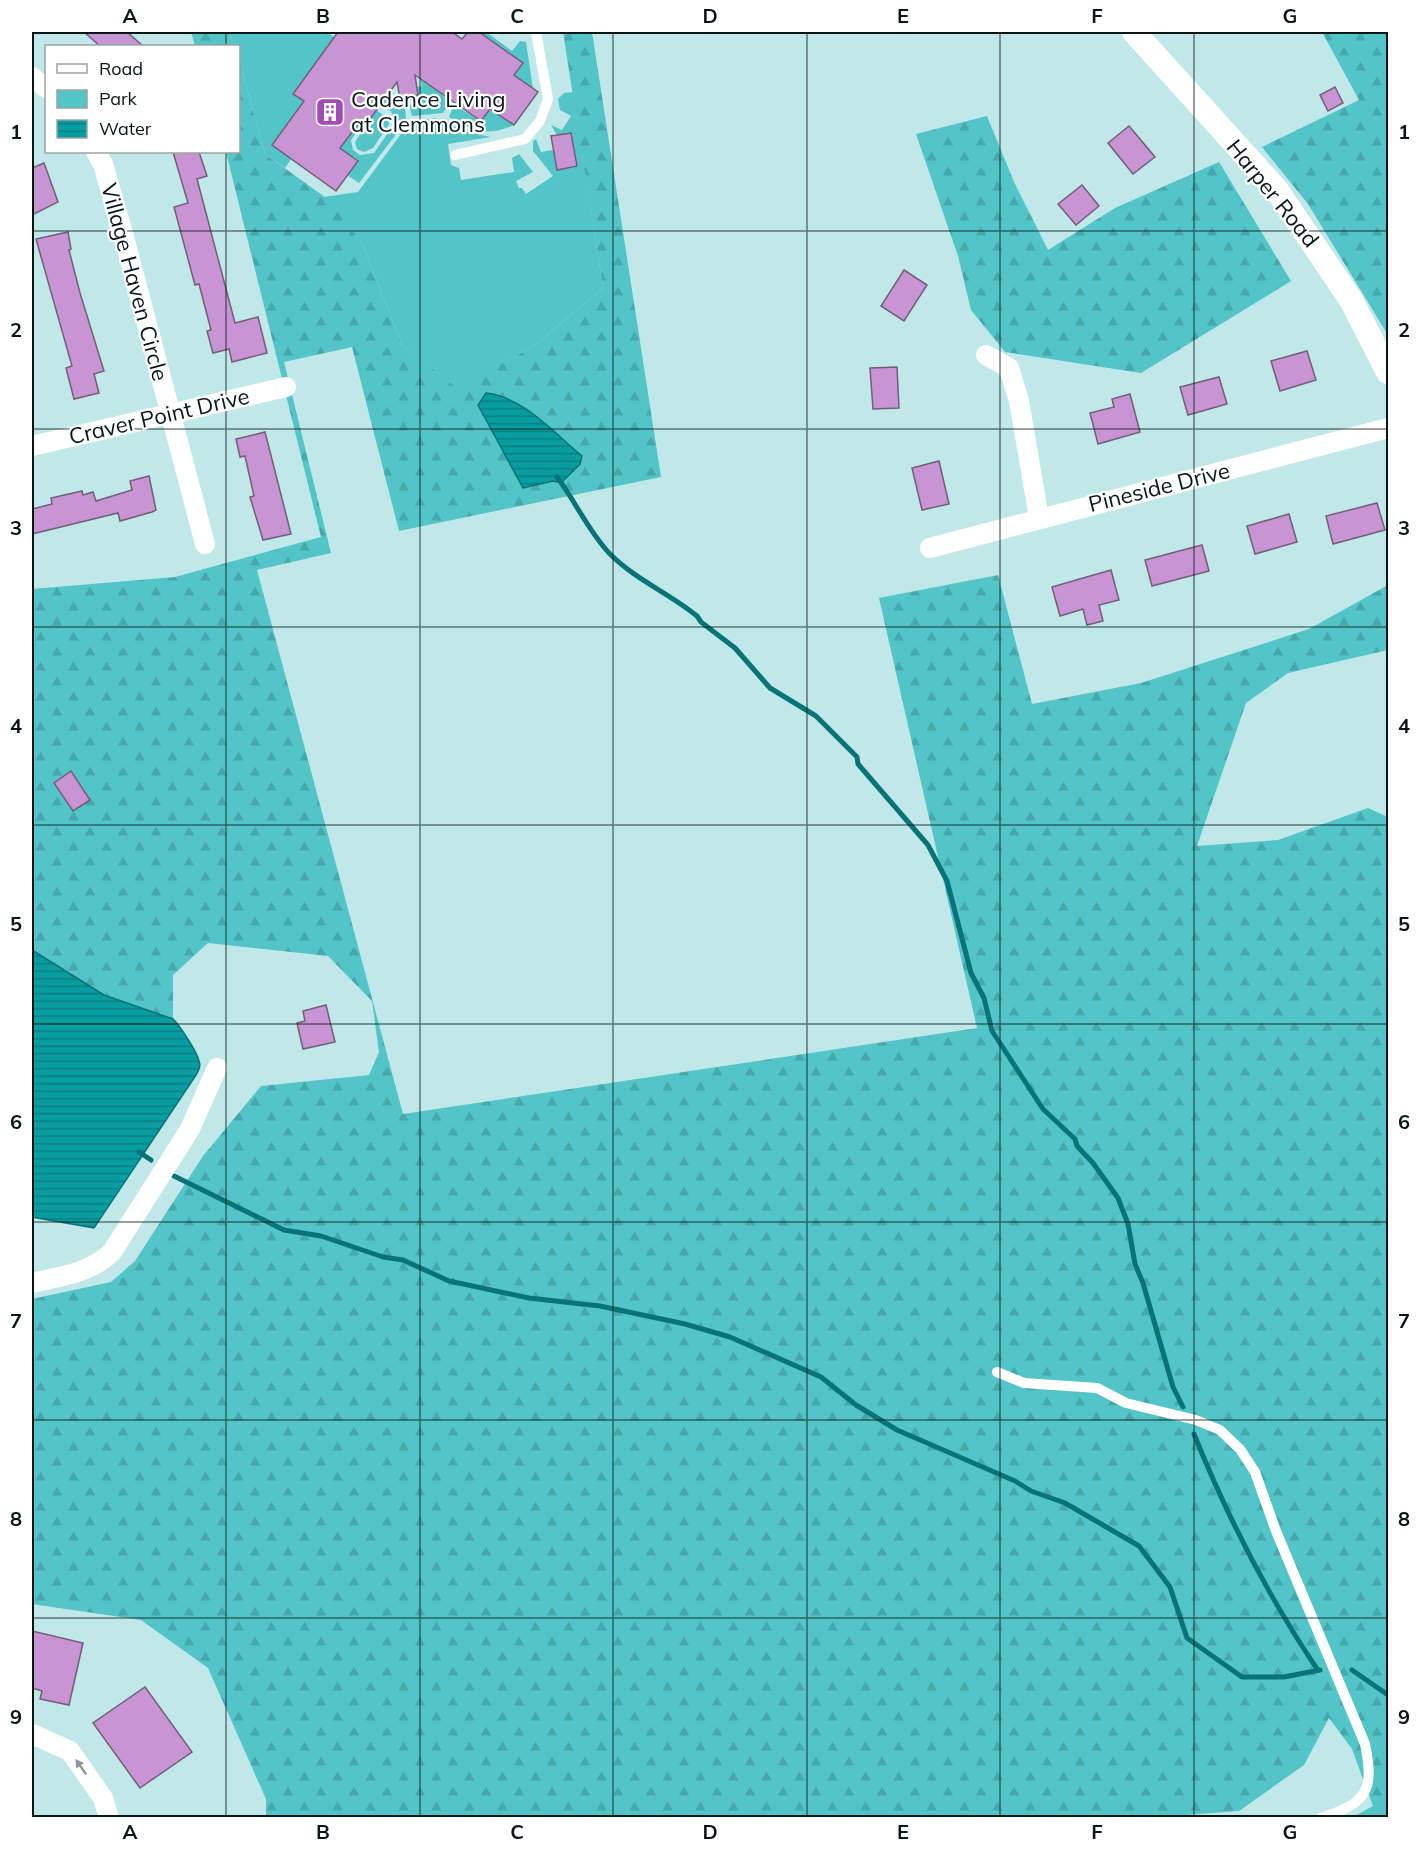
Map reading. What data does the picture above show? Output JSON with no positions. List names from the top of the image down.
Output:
{
  "streets": {
    "street": [
      "Harper Road",
      "Village Haven Circle",
      "Craver Point Drive",
      "Pineside Drive"
    ]
  },
  "crossings": [
    ["Village Haven Circle", "Craver Point Drive"]
  ],
  "places": {
    "building": ["Cadence Living at Clemmons"]
  },
  "legend": ["Road", "Park", "Water"],
  "grid": {
    "columns": [
      "A",
      "B",
      "C",
      "D",
      "E",
      "F",
      "G"
    ],
    "rows": [
      "1",
      "2",
      "3",
      "4",
      "5",
      "6",
      "7",
      "8",
      "9"
    ]
  }
}
